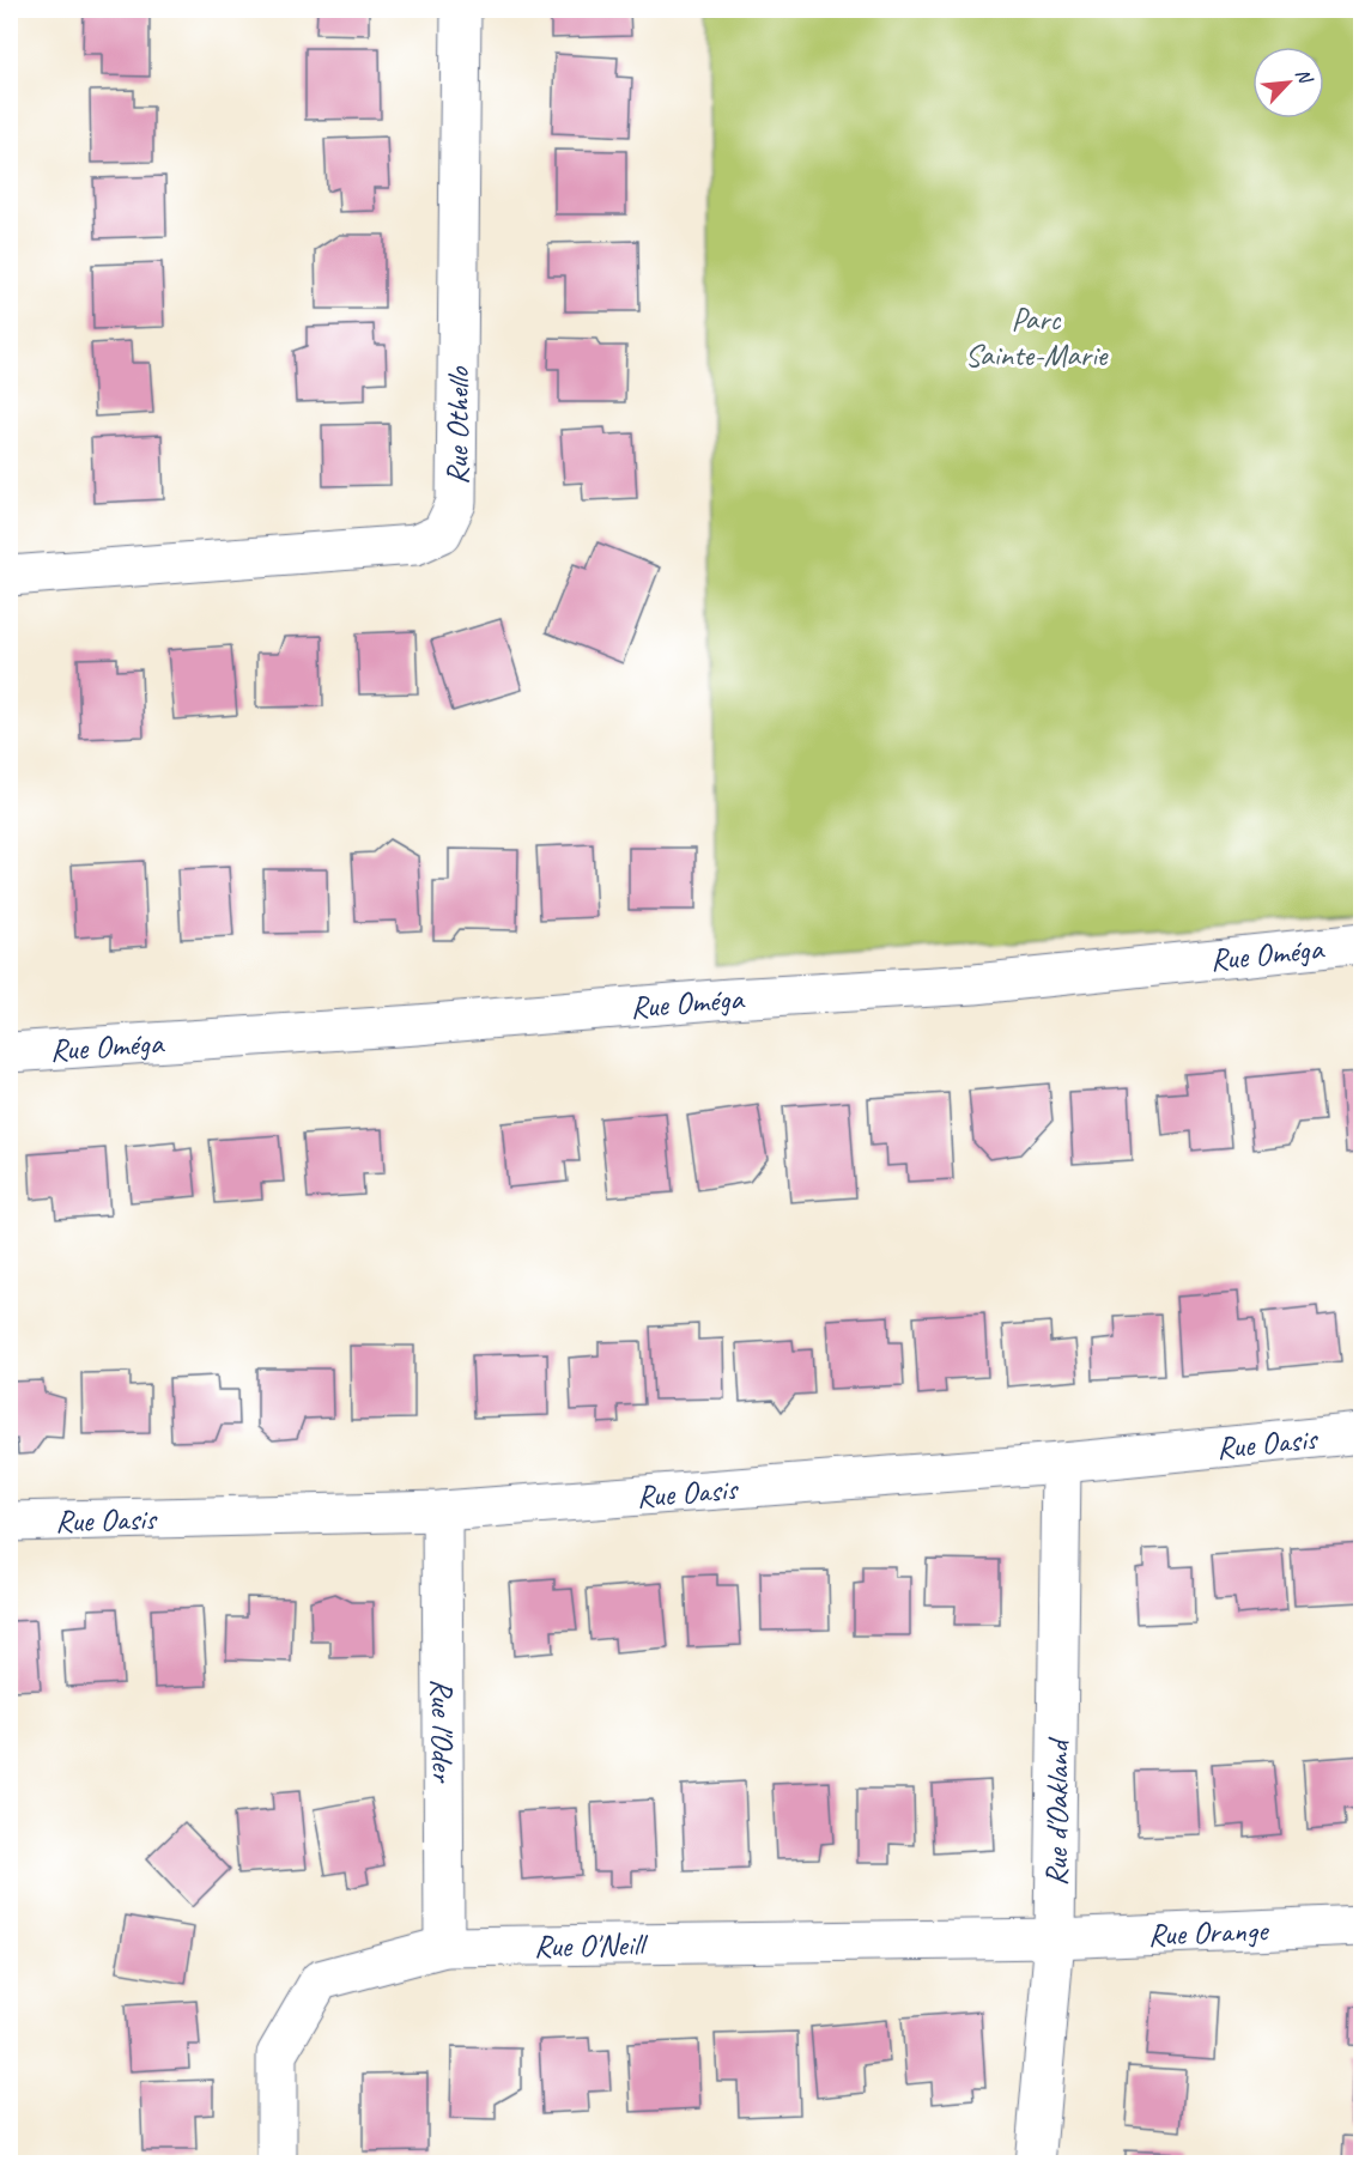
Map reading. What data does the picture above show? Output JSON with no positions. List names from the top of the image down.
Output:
{
  "streets": {
    "street": [
      "Rue Othello",
      "Rue Oméga",
      "Rue Oasis",
      "Rue l'Oder",
      "Rue d'Oakland",
      "Rue Orange",
      "Rue O'Neill"
    ]
  },
  "crossings": [
    ["Rue Oasis", "Rue l'Oder"],
    ["Rue Oasis", "Rue d'Oakland"],
    ["Rue l'Oder", "Rue O'Neill"],
    ["Rue d'Oakland", "Rue Orange"],
    ["Rue d'Oakland", "Rue O'Neill"],
    ["Rue Orange", "Rue O'Neill"]
  ],
  "parks": ["Parc Sainte-Marie"],
  "north": "top right"
}
